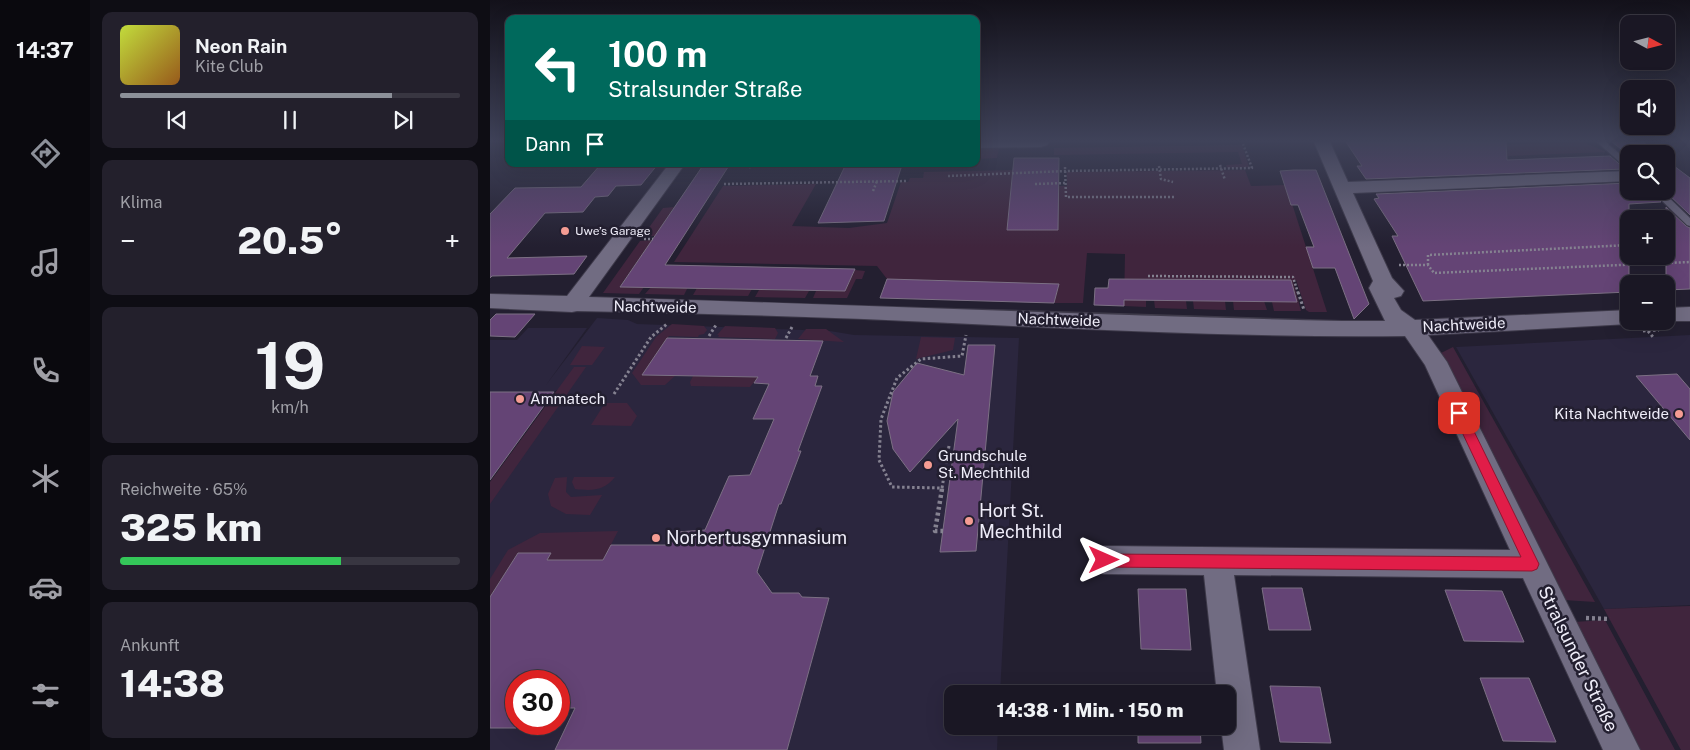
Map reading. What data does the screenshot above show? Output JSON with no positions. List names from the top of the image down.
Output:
{
  "streets": {
    "street": ["Nachtweide", "Stralsunder Straße"]
  },
  "crossings": [
    ["Nachtweide", "Stralsunder Straße"]
  ],
  "places": [
    "Uwe’s Garage",
    "Ammatech",
    "Kita Nachtweide",
    "Grundschule St. Mechthild",
    "Hort St. Mechthild",
    "Norbertusgymnasium"
  ],
  "north": "right",
  "page": {
    "tabs": "14:37",
    "map_buttons": ["+", "−"],
    "turn": ["100 m", "Stralsunder Straße"],
    "song": ["Neon Rain", "Kite Club"],
    "then": "Dann",
    "tile": [
      "Klima",
      ["19", "km/h"],
      ["Reichweite · 65%", "325 km"],
      ["Ankunft", "14:38"]
    ],
    "heat": ["−", "20.5°", "+"],
    "limit": "30",
    "trip": "14:38 · 1 Min. · 150 m"
  }
}
